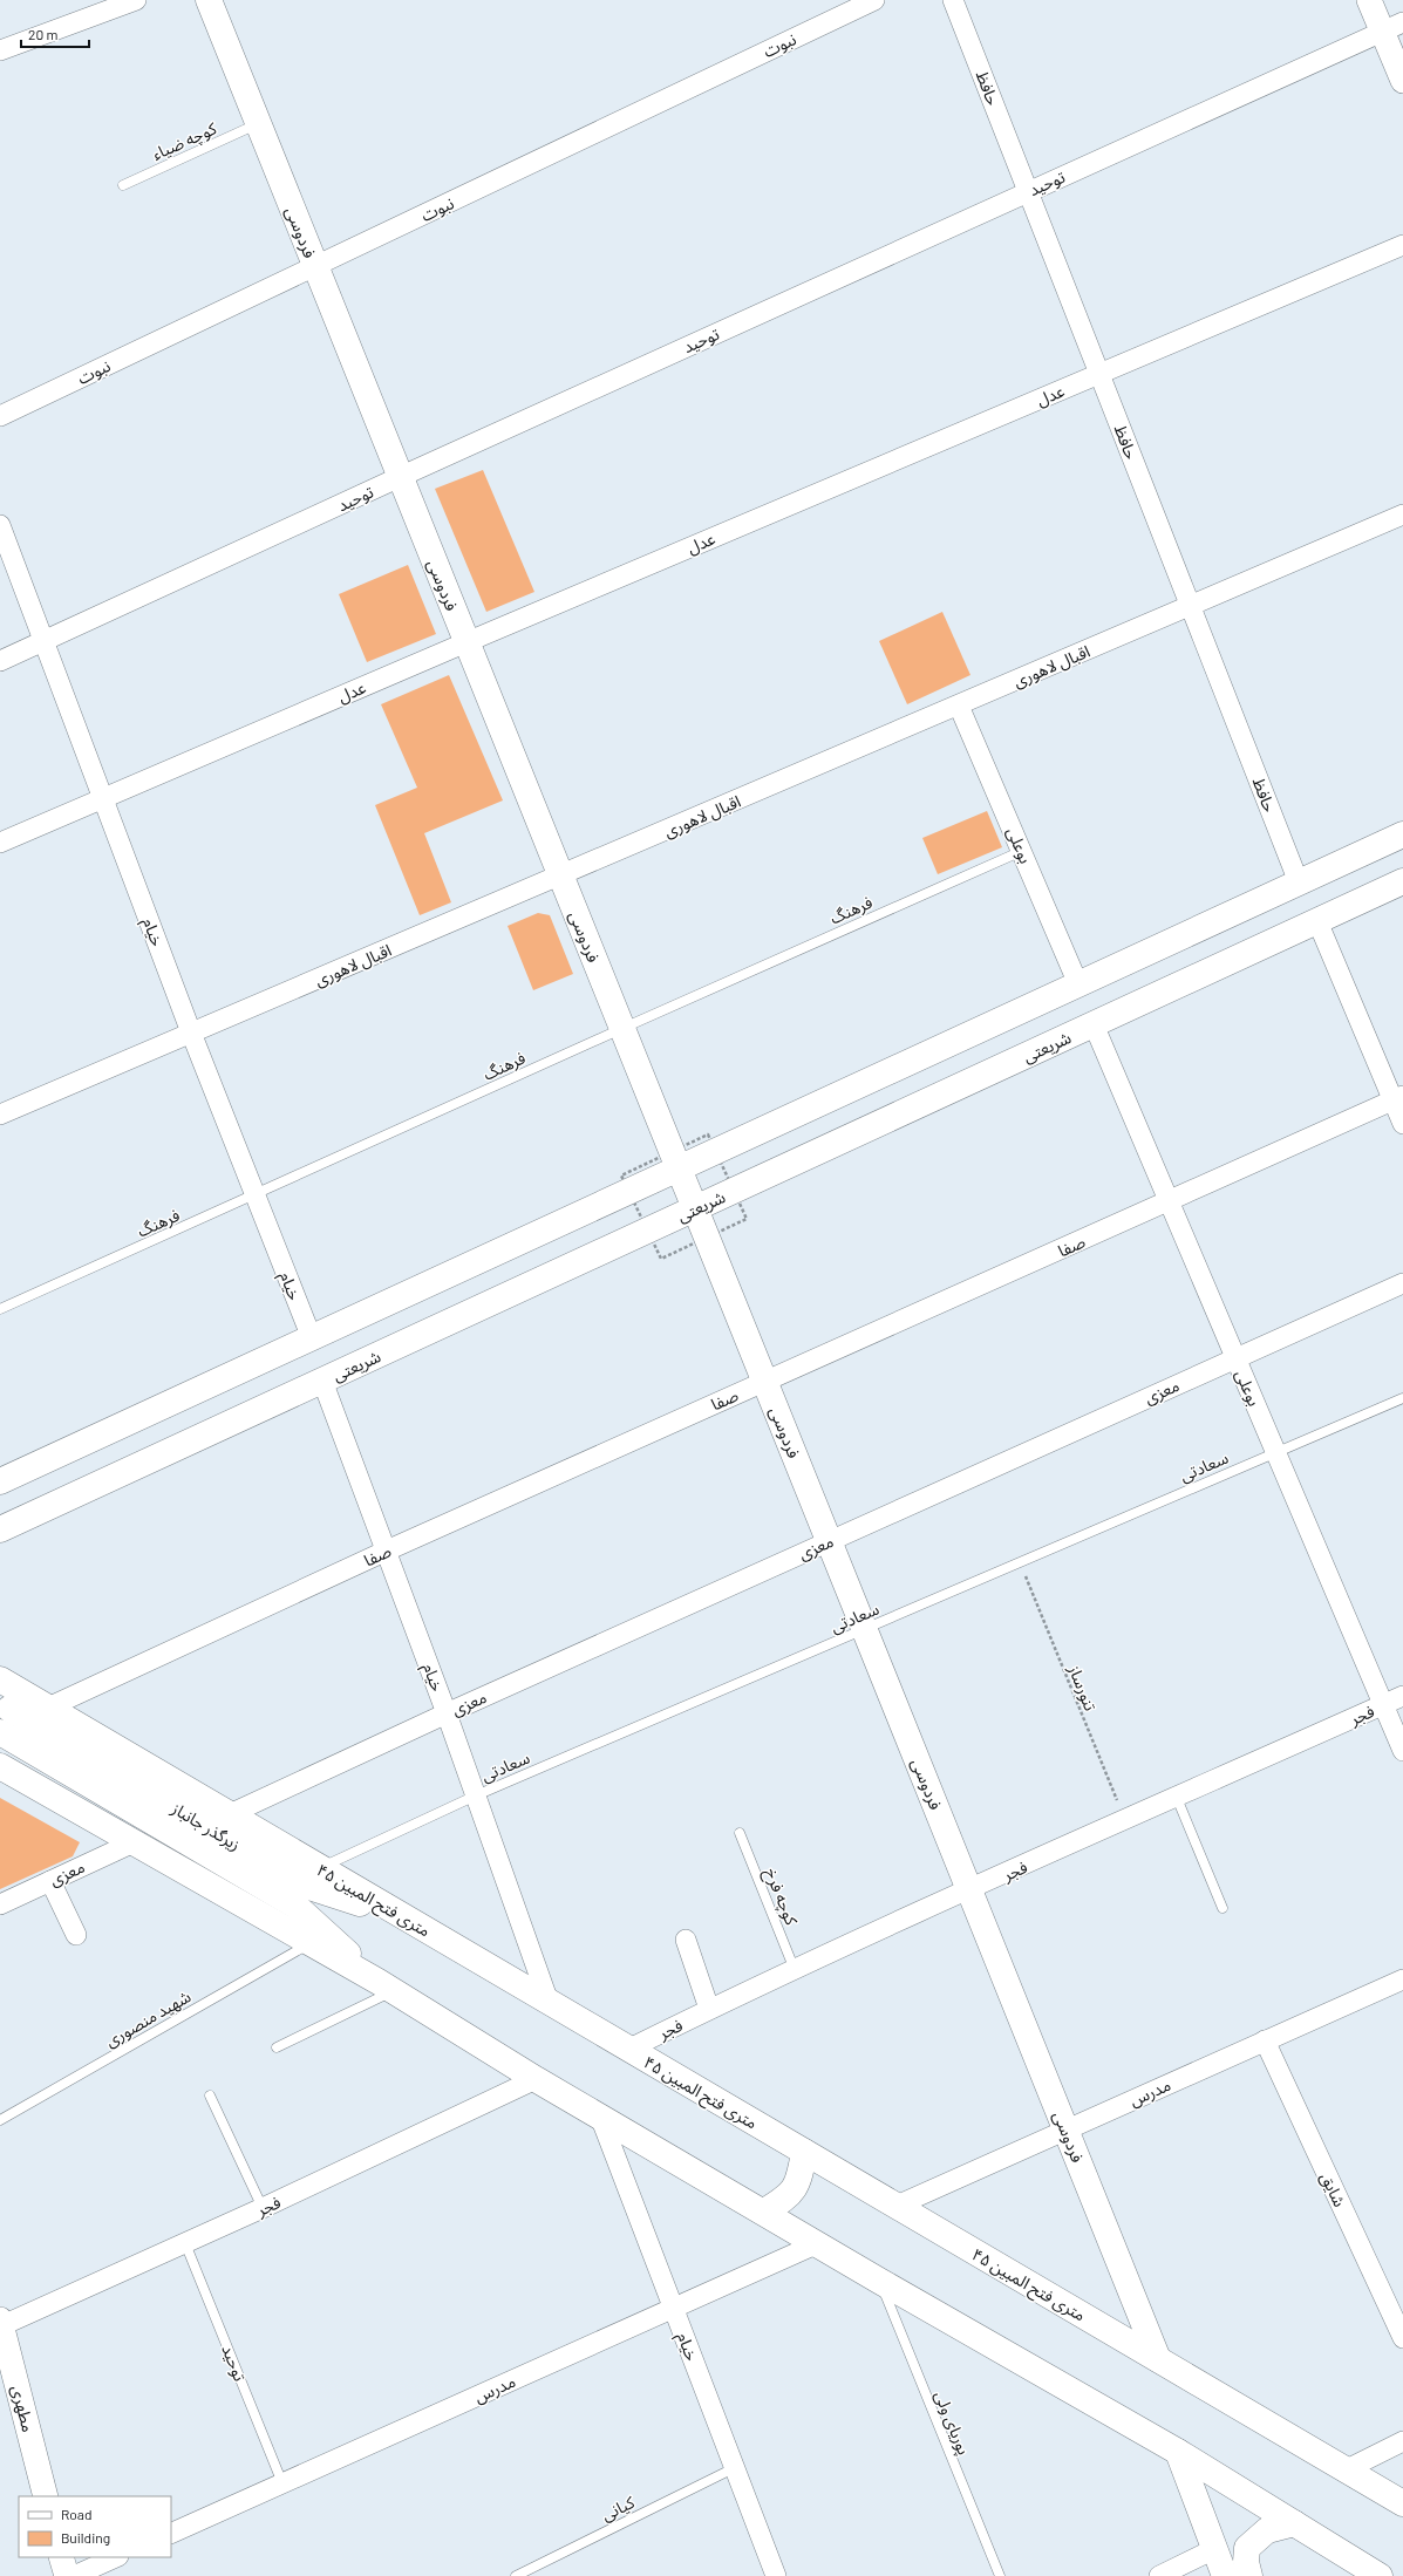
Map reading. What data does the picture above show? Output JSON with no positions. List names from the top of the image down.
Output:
{
  "streets": {
    "main road": [
      "فردوسی",
      "شریعتی",
      "زیرگذر جانباز",
      "۴۵ متری فتح المبین"
    ],
    "street": [
      "نبوت",
      "حافظ",
      "توحید",
      "عدل",
      "اقبال لاهوری",
      "بوعلی",
      "خیام",
      "صفا",
      "معزی",
      "فجر",
      "مدرس",
      "شایق",
      "مطهری"
    ],
    "lane": [
      "کوچه ضیاء",
      "فرهنگ",
      "سعادتی",
      "کوچه فرخ",
      "شهید منصوری",
      "پوریای ولی",
      "کیانی"
    ],
    "path": ["تنورساز"]
  },
  "crossings": [
    ["نبوت", "فردوسی"],
    ["حافظ", "توحید"],
    ["حافظ", "عدل"],
    ["حافظ", "اقبال لاهوری"],
    ["کوچه ضیاء", "فردوسی"],
    ["توحید", "فردوسی"],
    ["توحید", "خیام"],
    ["توحید", "فجر"],
    ["توحید", "مدرس"],
    ["فردوسی", "عدل"],
    ["فردوسی", "اقبال لاهوری"],
    ["فردوسی", "فرهنگ"],
    ["فردوسی", "شریعتی"],
    ["فردوسی", "صفا"],
    ["فردوسی", "معزی"],
    ["فردوسی", "سعادتی"],
    ["فردوسی", "فجر"],
    ["فردوسی", "۴۵ متری فتح المبین"],
    ["فردوسی", "مدرس"],
    ["عدل", "خیام"],
    ["اقبال لاهوری", "بوعلی"],
    ["اقبال لاهوری", "خیام"],
    ["بوعلی", "فرهنگ"],
    ["بوعلی", "شریعتی"],
    ["بوعلی", "صفا"],
    ["بوعلی", "معزی"],
    ["بوعلی", "سعادتی"],
    ["بوعلی", "فجر"],
    ["فرهنگ", "خیام"],
    ["خیام", "شریعتی"],
    ["خیام", "صفا"],
    ["خیام", "معزی"],
    ["خیام", "سعادتی"],
    ["خیام", "۴۵ متری فتح المبین"],
    ["خیام", "مدرس"],
    ["خیام", "کیانی"],
    ["صفا", "۴۵ متری فتح المبین"],
    ["معزی", "۴۵ متری فتح المبین"],
    ["سعادتی", "تنورساز"],
    ["سعادتی", "۴۵ متری فتح المبین"],
    ["تنورساز", "فجر"],
    ["فجر", "کوچه فرخ"],
    ["فجر", "۴۵ متری فتح المبین"],
    ["فجر", "مطهری"],
    ["زیرگذر جانباز", "۴۵ متری فتح المبین"],
    ["۴۵ متری فتح المبین", "مدرس"],
    ["مدرس", "شایق"]
  ],
  "legend": ["Road", "Building"],
  "scale_bar": "20 m"
}
